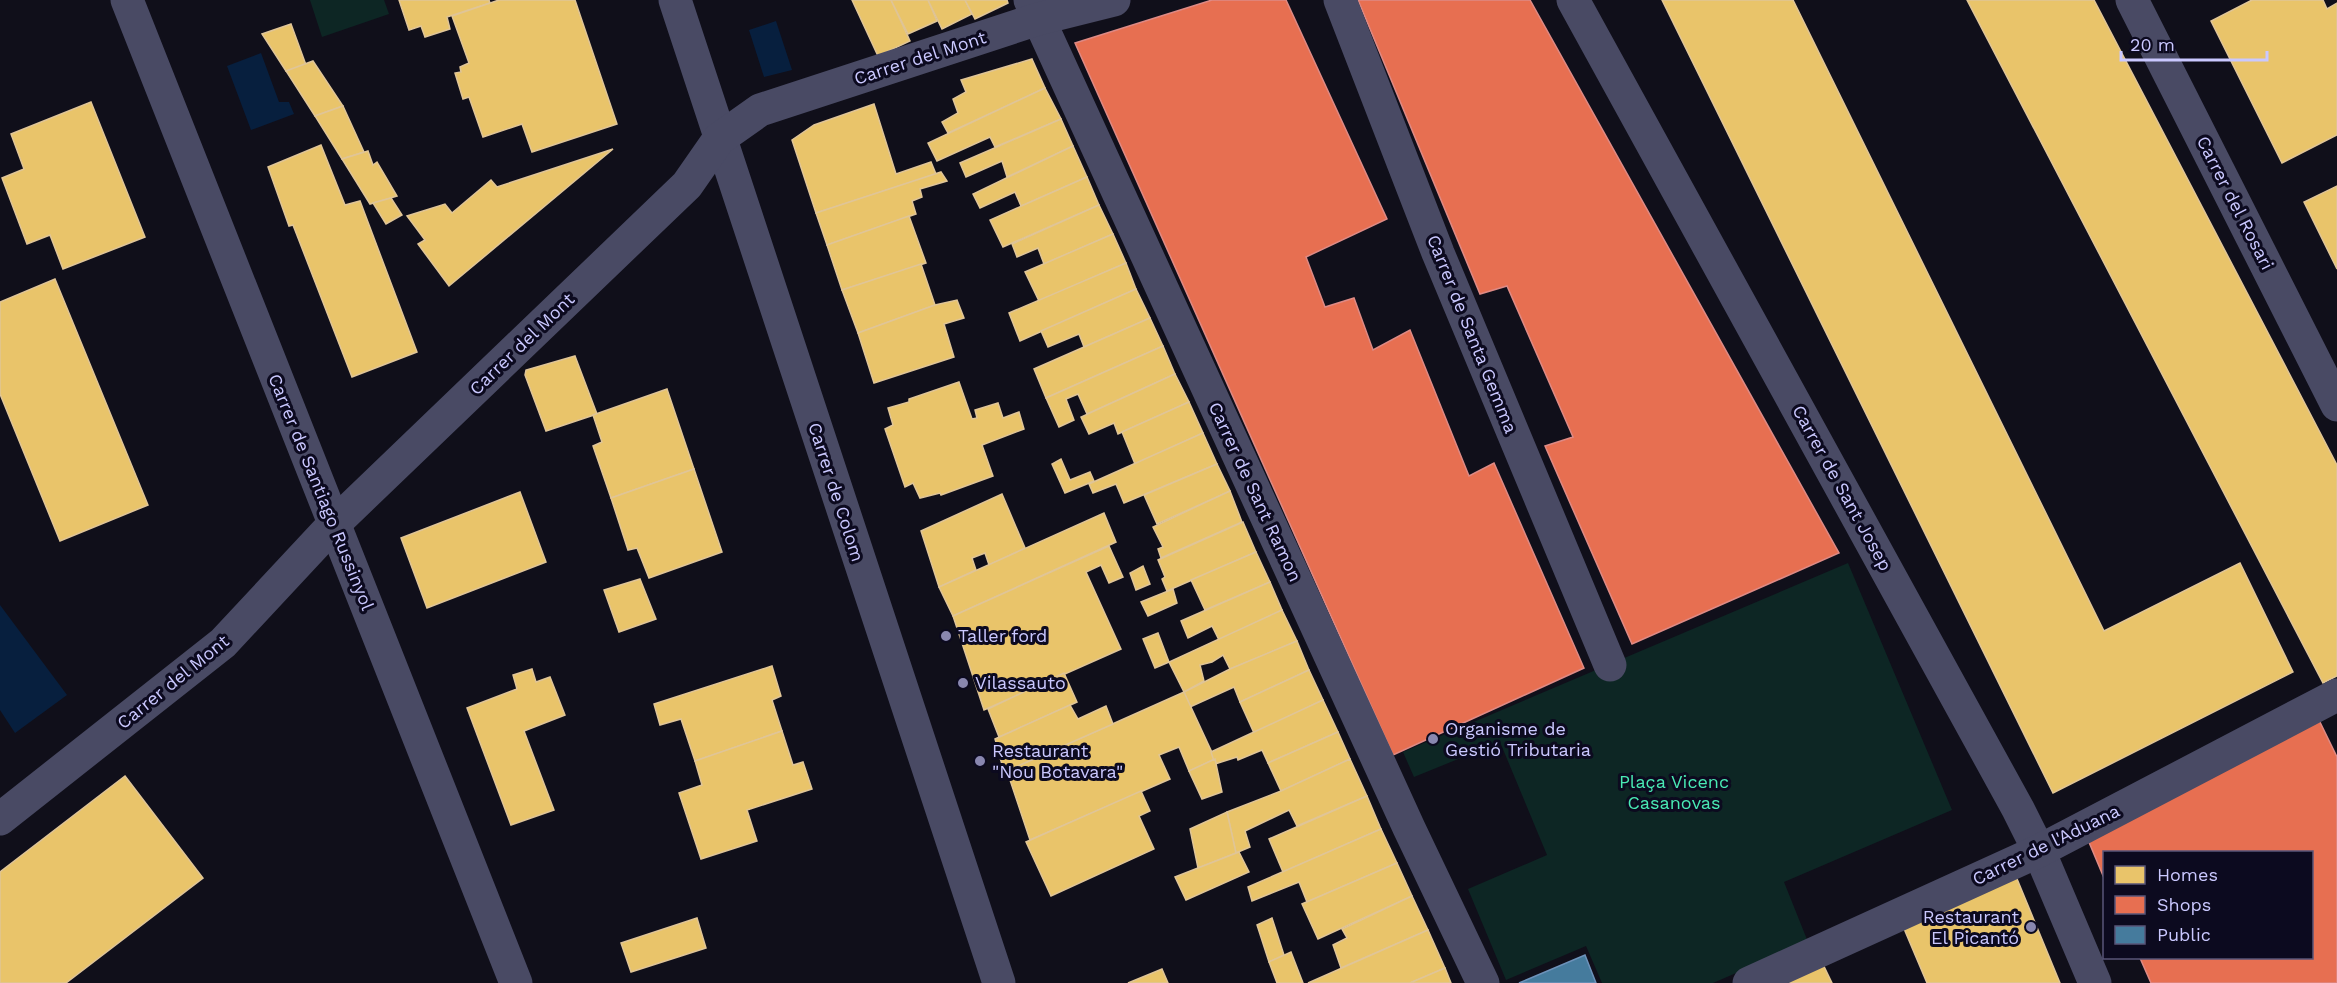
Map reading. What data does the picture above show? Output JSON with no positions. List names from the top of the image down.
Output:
{
  "streets": {
    "street": [
      "Carrer del Mont",
      "Carrer del Rosari",
      "Carrer de Santa Gemma",
      "Carrer de Sant Josep",
      "Carrer de Santiago Russinyol",
      "Carrer de Colom",
      "Carrer de Sant Ramon",
      "Carrer de l'Aduana"
    ]
  },
  "crossings": [
    ["Carrer del Mont", "Carrer de Santiago Russinyol"],
    ["Carrer del Mont", "Carrer de Colom"],
    ["Carrer del Mont", "Carrer de Sant Ramon"],
    ["Carrer de Sant Josep", "Carrer de l'Aduana"]
  ],
  "parks": ["Plaça Vicenc Casanovas"],
  "places": [
    "Taller ford",
    "Vilassauto",
    "Organisme de Gestió Tributaria",
    "Restaurant \"Nou Botavara\"",
    "Restaurant El Picantó"
  ],
  "legend": ["Homes", "Shops", "Public"],
  "scale_bar": "20 m"
}
